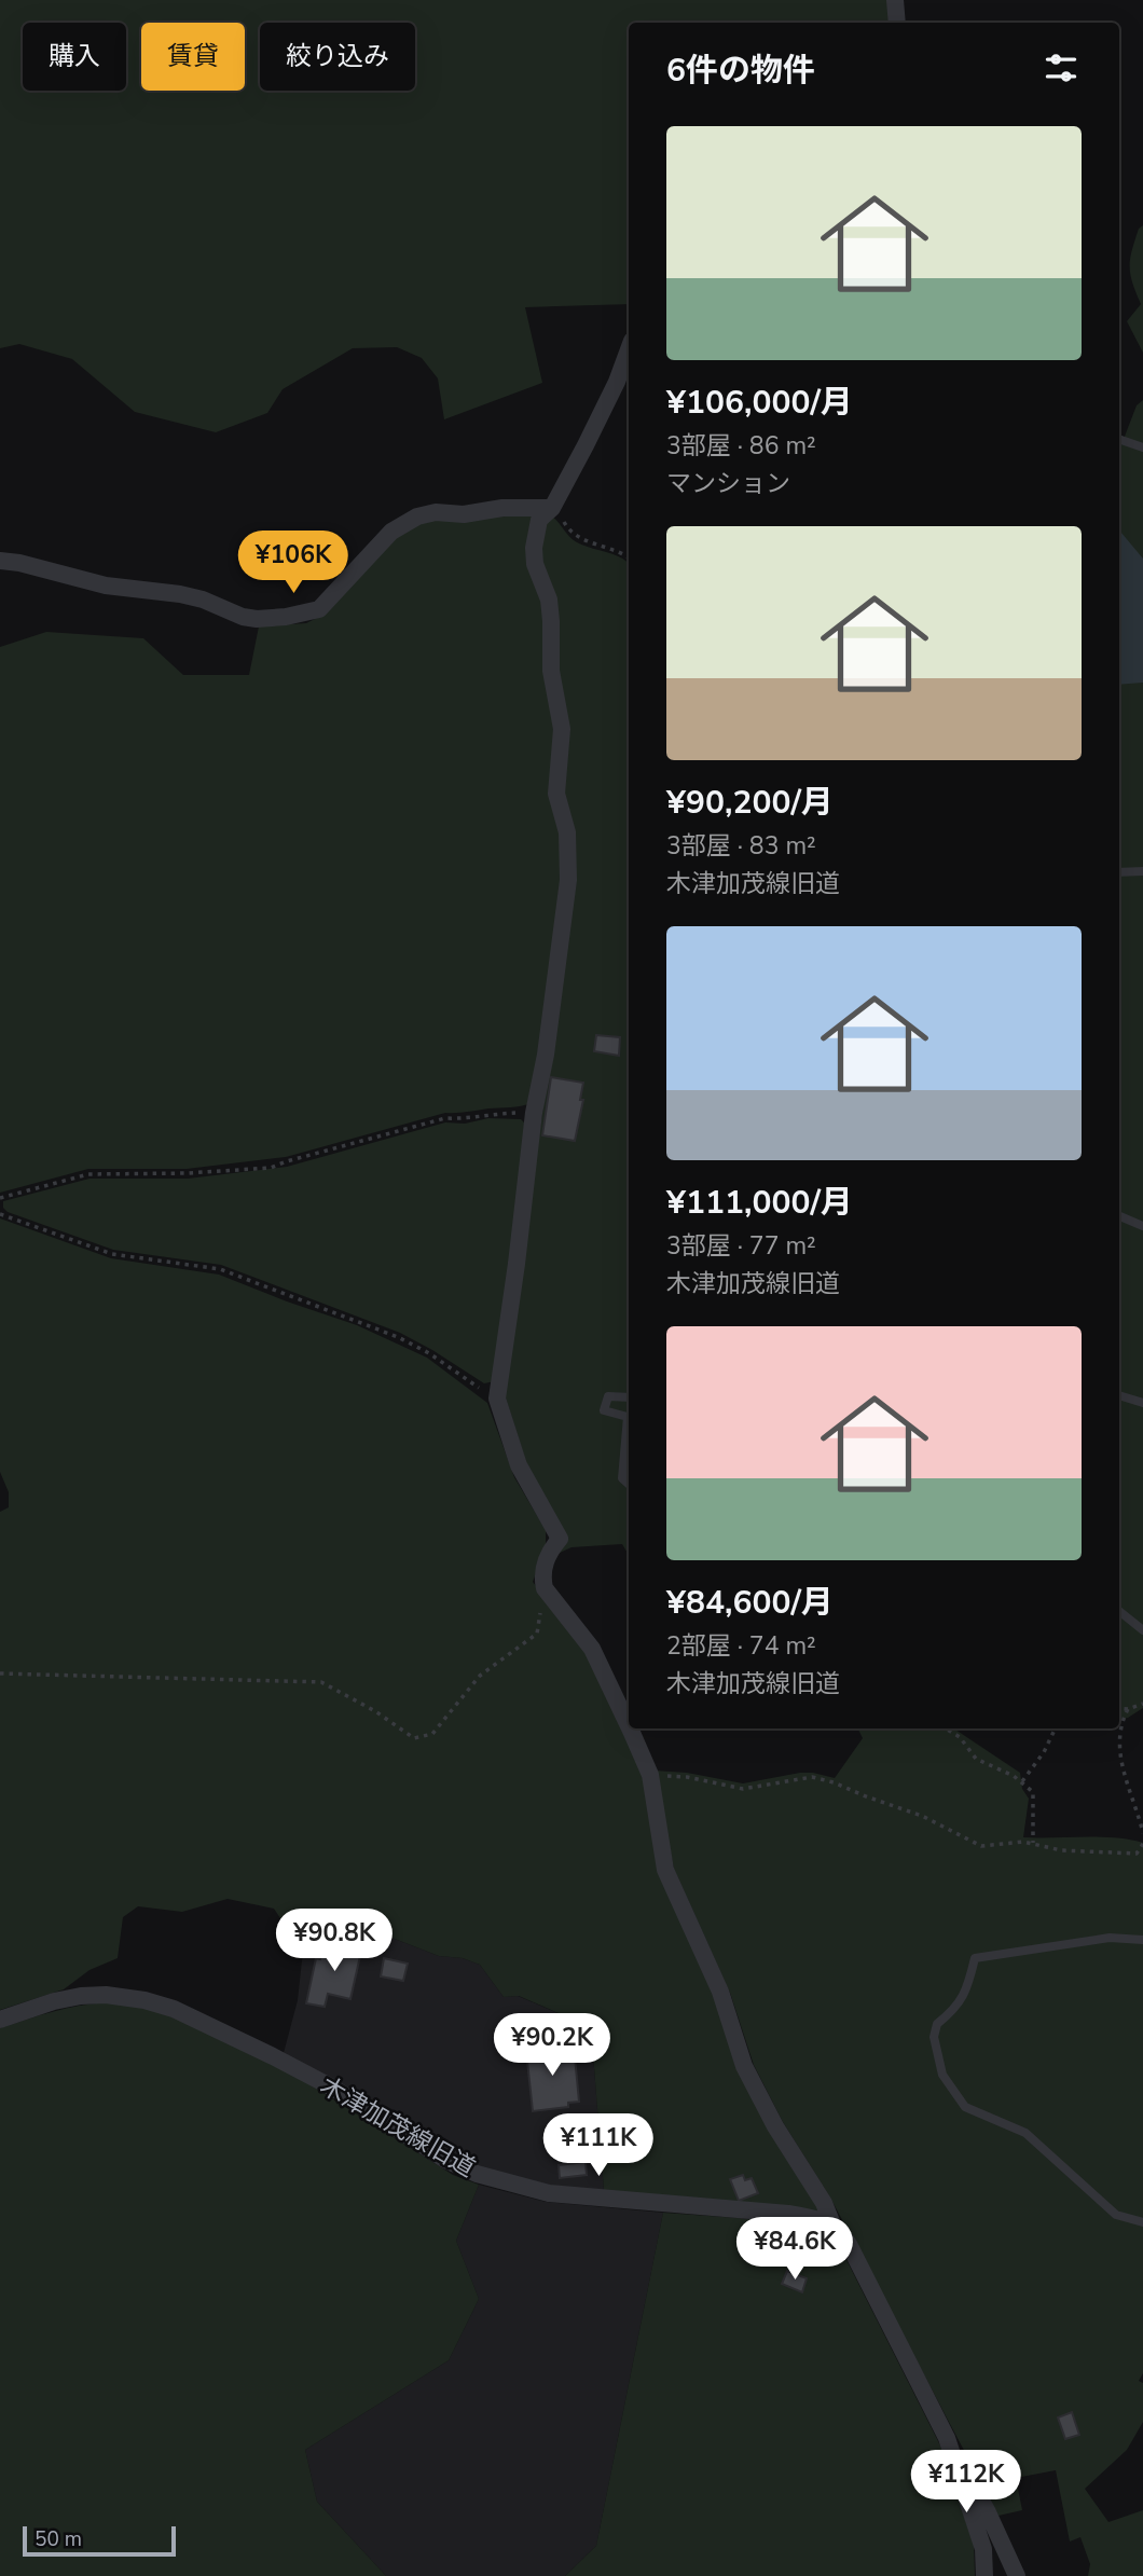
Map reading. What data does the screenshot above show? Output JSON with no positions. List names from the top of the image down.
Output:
{
  "streets": {
    "street": ["木津加茂線旧道"]
  },
  "scale_bar": "50 m",
  "page": {
    "chip": ["購入", "賃貸", "絞り込み"],
    "heading": "6件の物件",
    "list": [
      {
        "name": "¥106,000/月",
        "note": "3部屋 · 86 m² · マンション"
      },
      {
        "name": "¥90,200/月",
        "note": "3部屋 · 83 m² · 木津加茂線旧道"
      },
      {
        "name": "¥111,000/月",
        "note": "3部屋 · 77 m² · 木津加茂線旧道"
      },
      {
        "name": "¥84,600/月",
        "note": "2部屋 · 74 m² · 木津加茂線旧道"
      }
    ],
    "price": [
      "¥106K",
      "¥90.8K",
      "¥90.2K",
      "¥111K",
      "¥84.6K",
      "¥112K"
    ],
    "scale": "50 m"
  }
}
